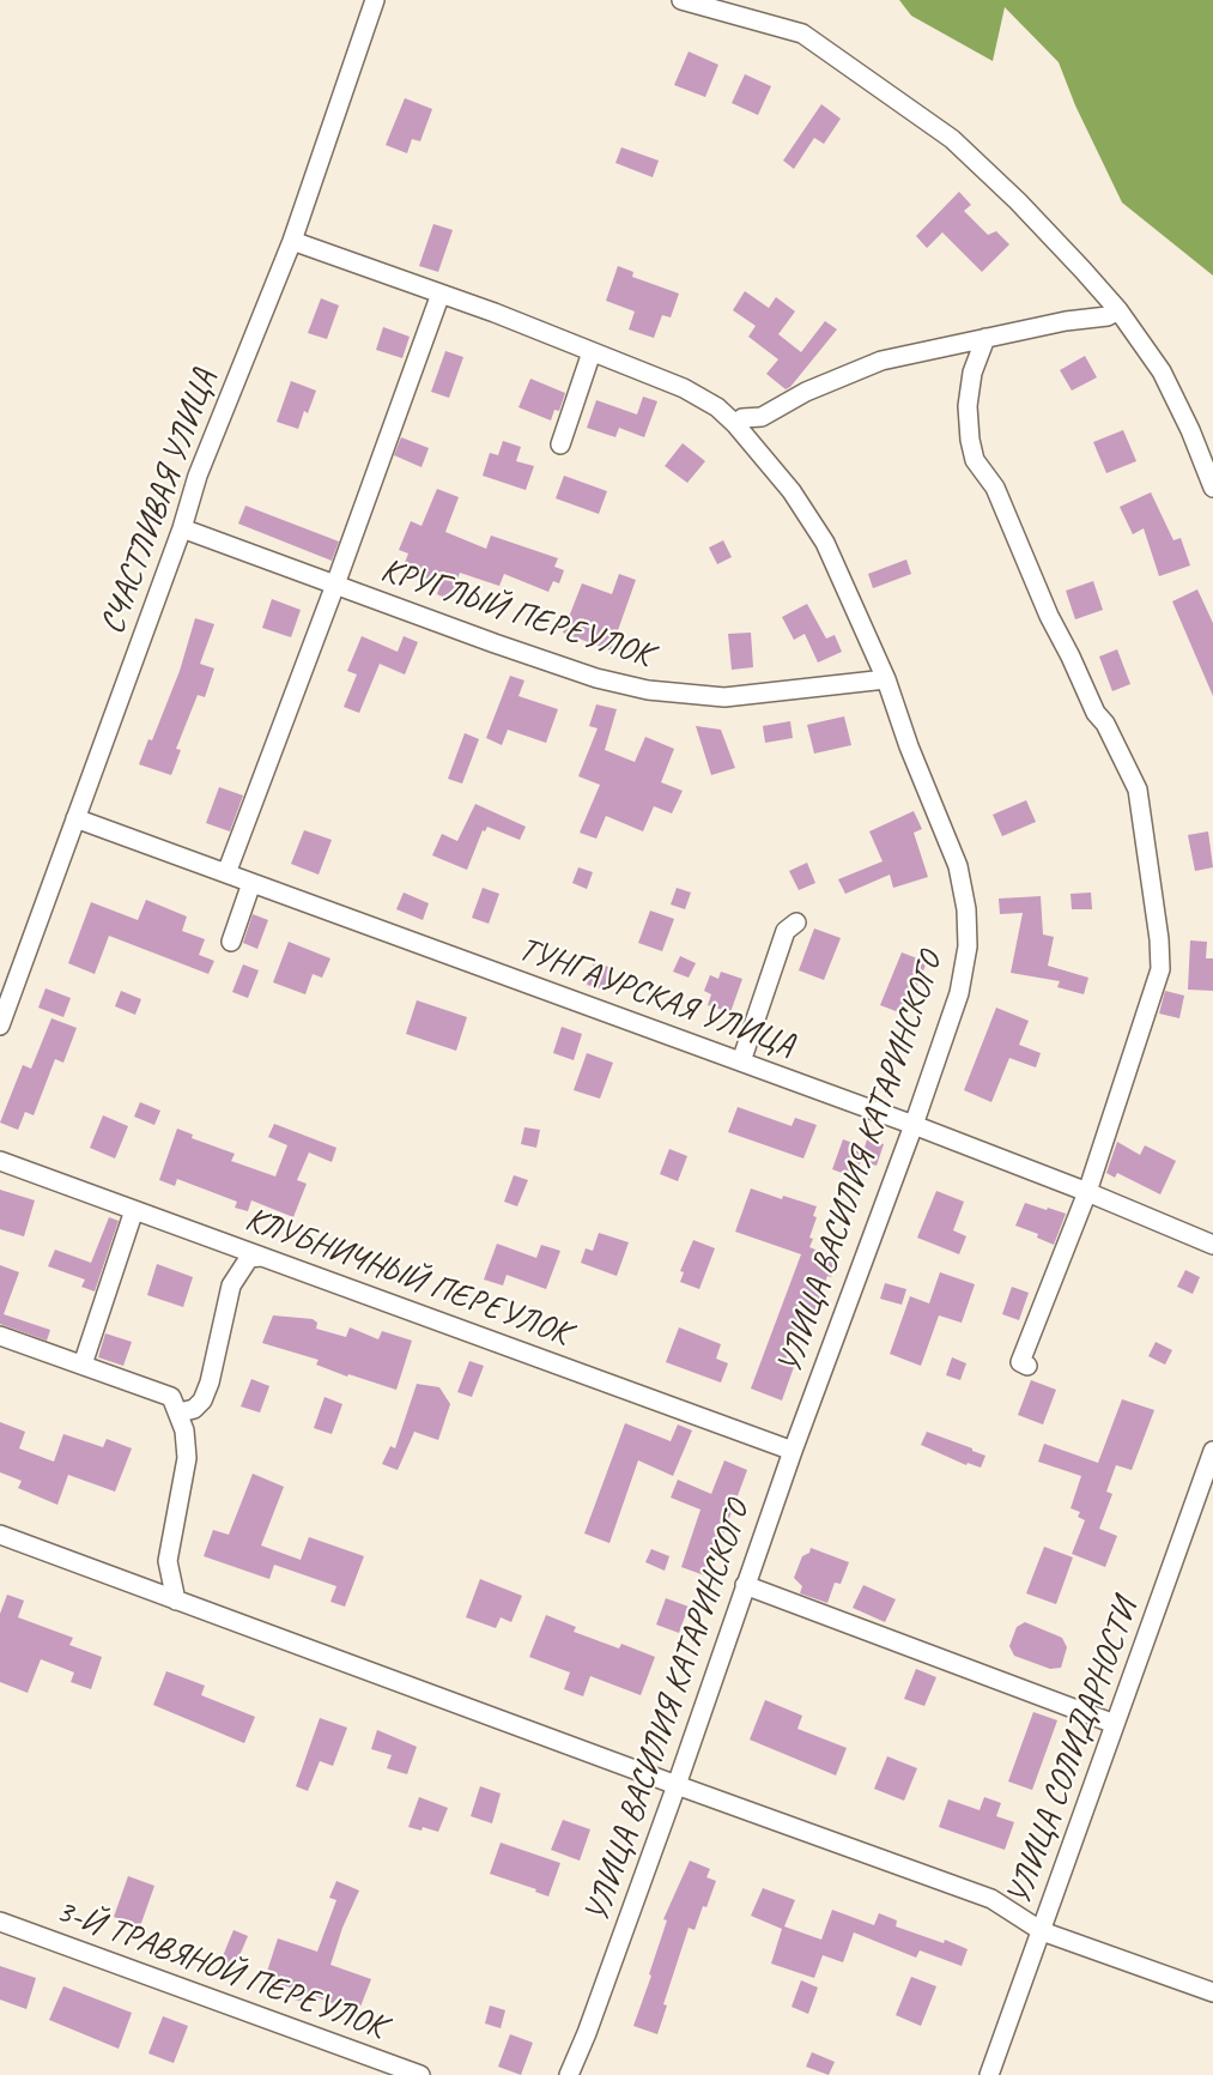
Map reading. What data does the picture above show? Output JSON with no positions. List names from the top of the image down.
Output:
{
  "streets": {
    "street": [
      "СЧАСТЛИВАЯ УЛИЦА",
      "КРУГЛЫЙ ПЕРЕУЛОК",
      "ТУНГАУРСКАЯ УЛИЦА",
      "УЛИЦА ВАСИЛИЯ КАТАРИНСКОГО",
      "КЛУБНИЧНЫЙ ПЕРЕУЛОК",
      "УЛИЦА СОЛИДАРНОСТИ",
      "3-Й ТРАВЯНОЙ ПЕРЕУЛОК"
    ]
  },
  "crossings": [
    ["СЧАСТЛИВАЯ УЛИЦА", "КРУГЛЫЙ ПЕРЕУЛОК"],
    ["СЧАСТЛИВАЯ УЛИЦА", "ТУНГАУРСКАЯ УЛИЦА"],
    ["СЧАСТЛИВАЯ УЛИЦА", "УЛИЦА ВАСИЛИЯ КАТАРИНСКОГО"],
    ["КРУГЛЫЙ ПЕРЕУЛОК", "УЛИЦА ВАСИЛИЯ КАТАРИНСКОГО"],
    ["ТУНГАУРСКАЯ УЛИЦА", "УЛИЦА ВАСИЛИЯ КАТАРИНСКОГО"],
    ["УЛИЦА ВАСИЛИЯ КАТАРИНСКОГО", "КЛУБНИЧНЫЙ ПЕРЕУЛОК"]
  ]
}
